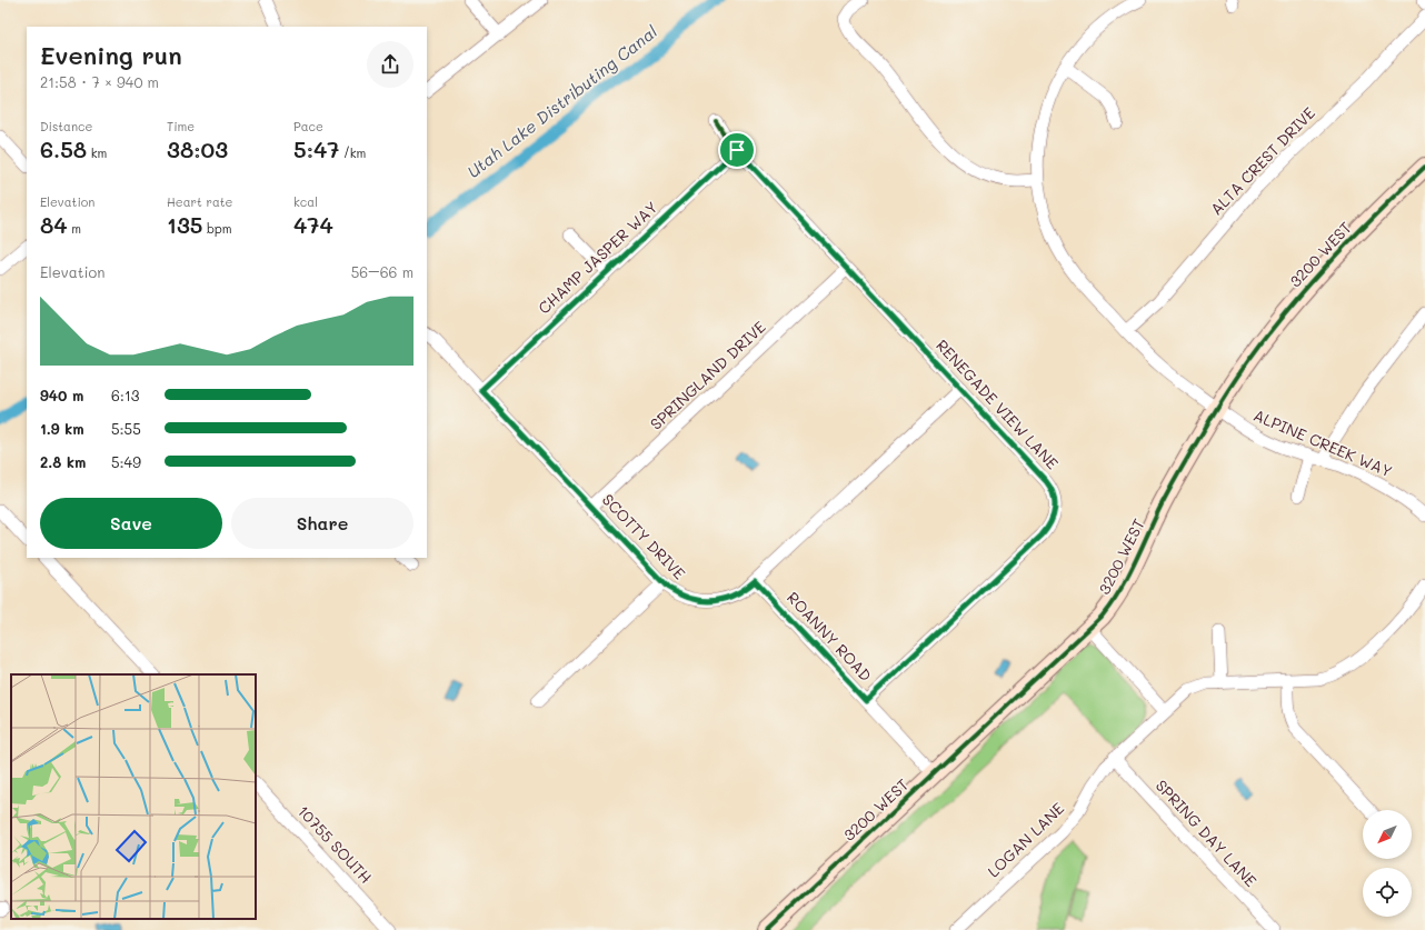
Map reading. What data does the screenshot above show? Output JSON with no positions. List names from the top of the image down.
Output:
{
  "streets": {
    "street": [
      "ALTA CREST DRIVE",
      "3200 WEST",
      "CHAMP JASPER WAY",
      "SPRINGLAND DRIVE",
      "RENEGADE VIEW LANE",
      "ALPINE CREEK WAY",
      "SCOTTY DRIVE",
      "ROANNY ROAD",
      "SPRING DAY LANE",
      "LOGAN LANE",
      "10755 SOUTH"
    ]
  },
  "crossings": [
    ["ALTA CREST DRIVE", "ALPINE CREEK WAY"],
    ["3200 WEST", "ALPINE CREEK WAY"],
    ["3200 WEST", "ROANNY ROAD"],
    ["CHAMP JASPER WAY", "RENEGADE VIEW LANE"],
    ["CHAMP JASPER WAY", "SCOTTY DRIVE"],
    ["SPRINGLAND DRIVE", "RENEGADE VIEW LANE"],
    ["SPRINGLAND DRIVE", "SCOTTY DRIVE"],
    ["RENEGADE VIEW LANE", "SCOTTY DRIVE"],
    ["RENEGADE VIEW LANE", "ROANNY ROAD"],
    ["SCOTTY DRIVE", "ROANNY ROAD"],
    ["SPRING DAY LANE", "LOGAN LANE"]
  ],
  "water": ["Utah Lake Distributing Canal"],
  "north": "bottom left",
  "page": {
    "heading": ["Evening run", "21:58 · 7 × 940 m"],
    "stats": [
      ["Distance", "6.58 km"],
      ["Time", "38:03"],
      ["Pace", "5:47 /km"],
      ["Elevation", "84 m"],
      ["Heart rate", "135 bpm"],
      ["kcal", "474"]
    ],
    "chart": ["Elevation", "56–66 m"],
    "list": [
      {
        "name": "940 m",
        "note": "6:13"
      },
      {
        "name": "1.9 km",
        "note": "5:55"
      },
      {
        "name": "2.8 km",
        "note": "5:49"
      }
    ],
    "buttons": ["Save", "Share"]
  }
}
